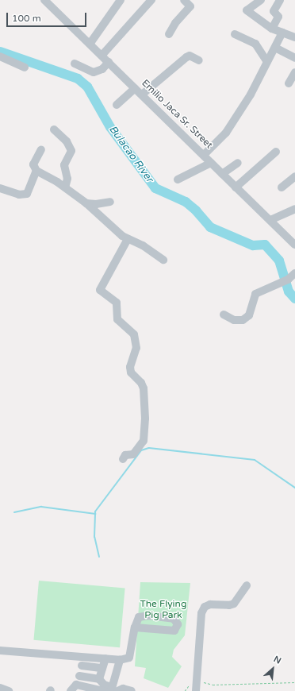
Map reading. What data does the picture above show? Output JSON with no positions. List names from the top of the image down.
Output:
{
  "streets": {
    "street": ["Emilio Jaca Sr. Street"]
  },
  "water": ["Bulacao River"],
  "parks": ["The Flying Pig Park"],
  "scale_bar": "100 m",
  "north": "top right"
}
